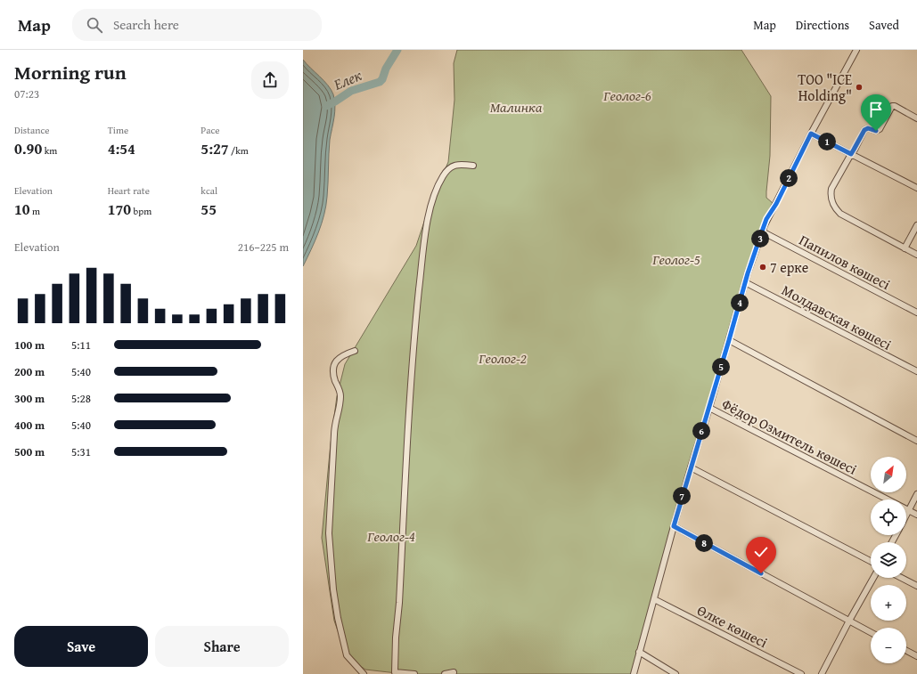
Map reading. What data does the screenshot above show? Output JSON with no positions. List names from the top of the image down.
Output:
{
  "streets": {
    "street": [
      "Папилов көшесі",
      "Молдавская көшесі",
      "Фёдор Озмитель көшесі",
      "Өлке көшесі"
    ]
  },
  "water": ["Елек"],
  "parks": [
    "Геолог-6",
    "Малинка",
    "Геолог-5",
    "Геолог-2",
    "Геолог-4"
  ],
  "places": ["ТОО \"ICE Holding\"", "7 ерке"],
  "north": "top right",
  "page": {
    "header": "Map",
    "search": "Search here",
    "nav": ["Map", "Directions", "Saved"],
    "heading": ["Morning run", "07:23"],
    "stats": [
      ["Distance", "0.90 km"],
      ["Time", "4:54"],
      ["Pace", "5:27 /km"],
      ["Elevation", "10 m"],
      ["Heart rate", "170 bpm"],
      ["kcal", "55"]
    ],
    "pins": [
      "1",
      "2",
      "3",
      "4",
      "5",
      "6",
      "7",
      "8"
    ],
    "chart": ["Elevation", "216–225 m"],
    "list": [
      {
        "name": "100 m",
        "note": "5:11"
      },
      {
        "name": "200 m",
        "note": "5:40"
      },
      {
        "name": "300 m",
        "note": "5:28"
      },
      {
        "name": "400 m",
        "note": "5:40"
      },
      {
        "name": "500 m",
        "note": "5:31"
      }
    ],
    "map_buttons": ["+", "−"],
    "buttons": ["Save", "Share"]
  }
}
